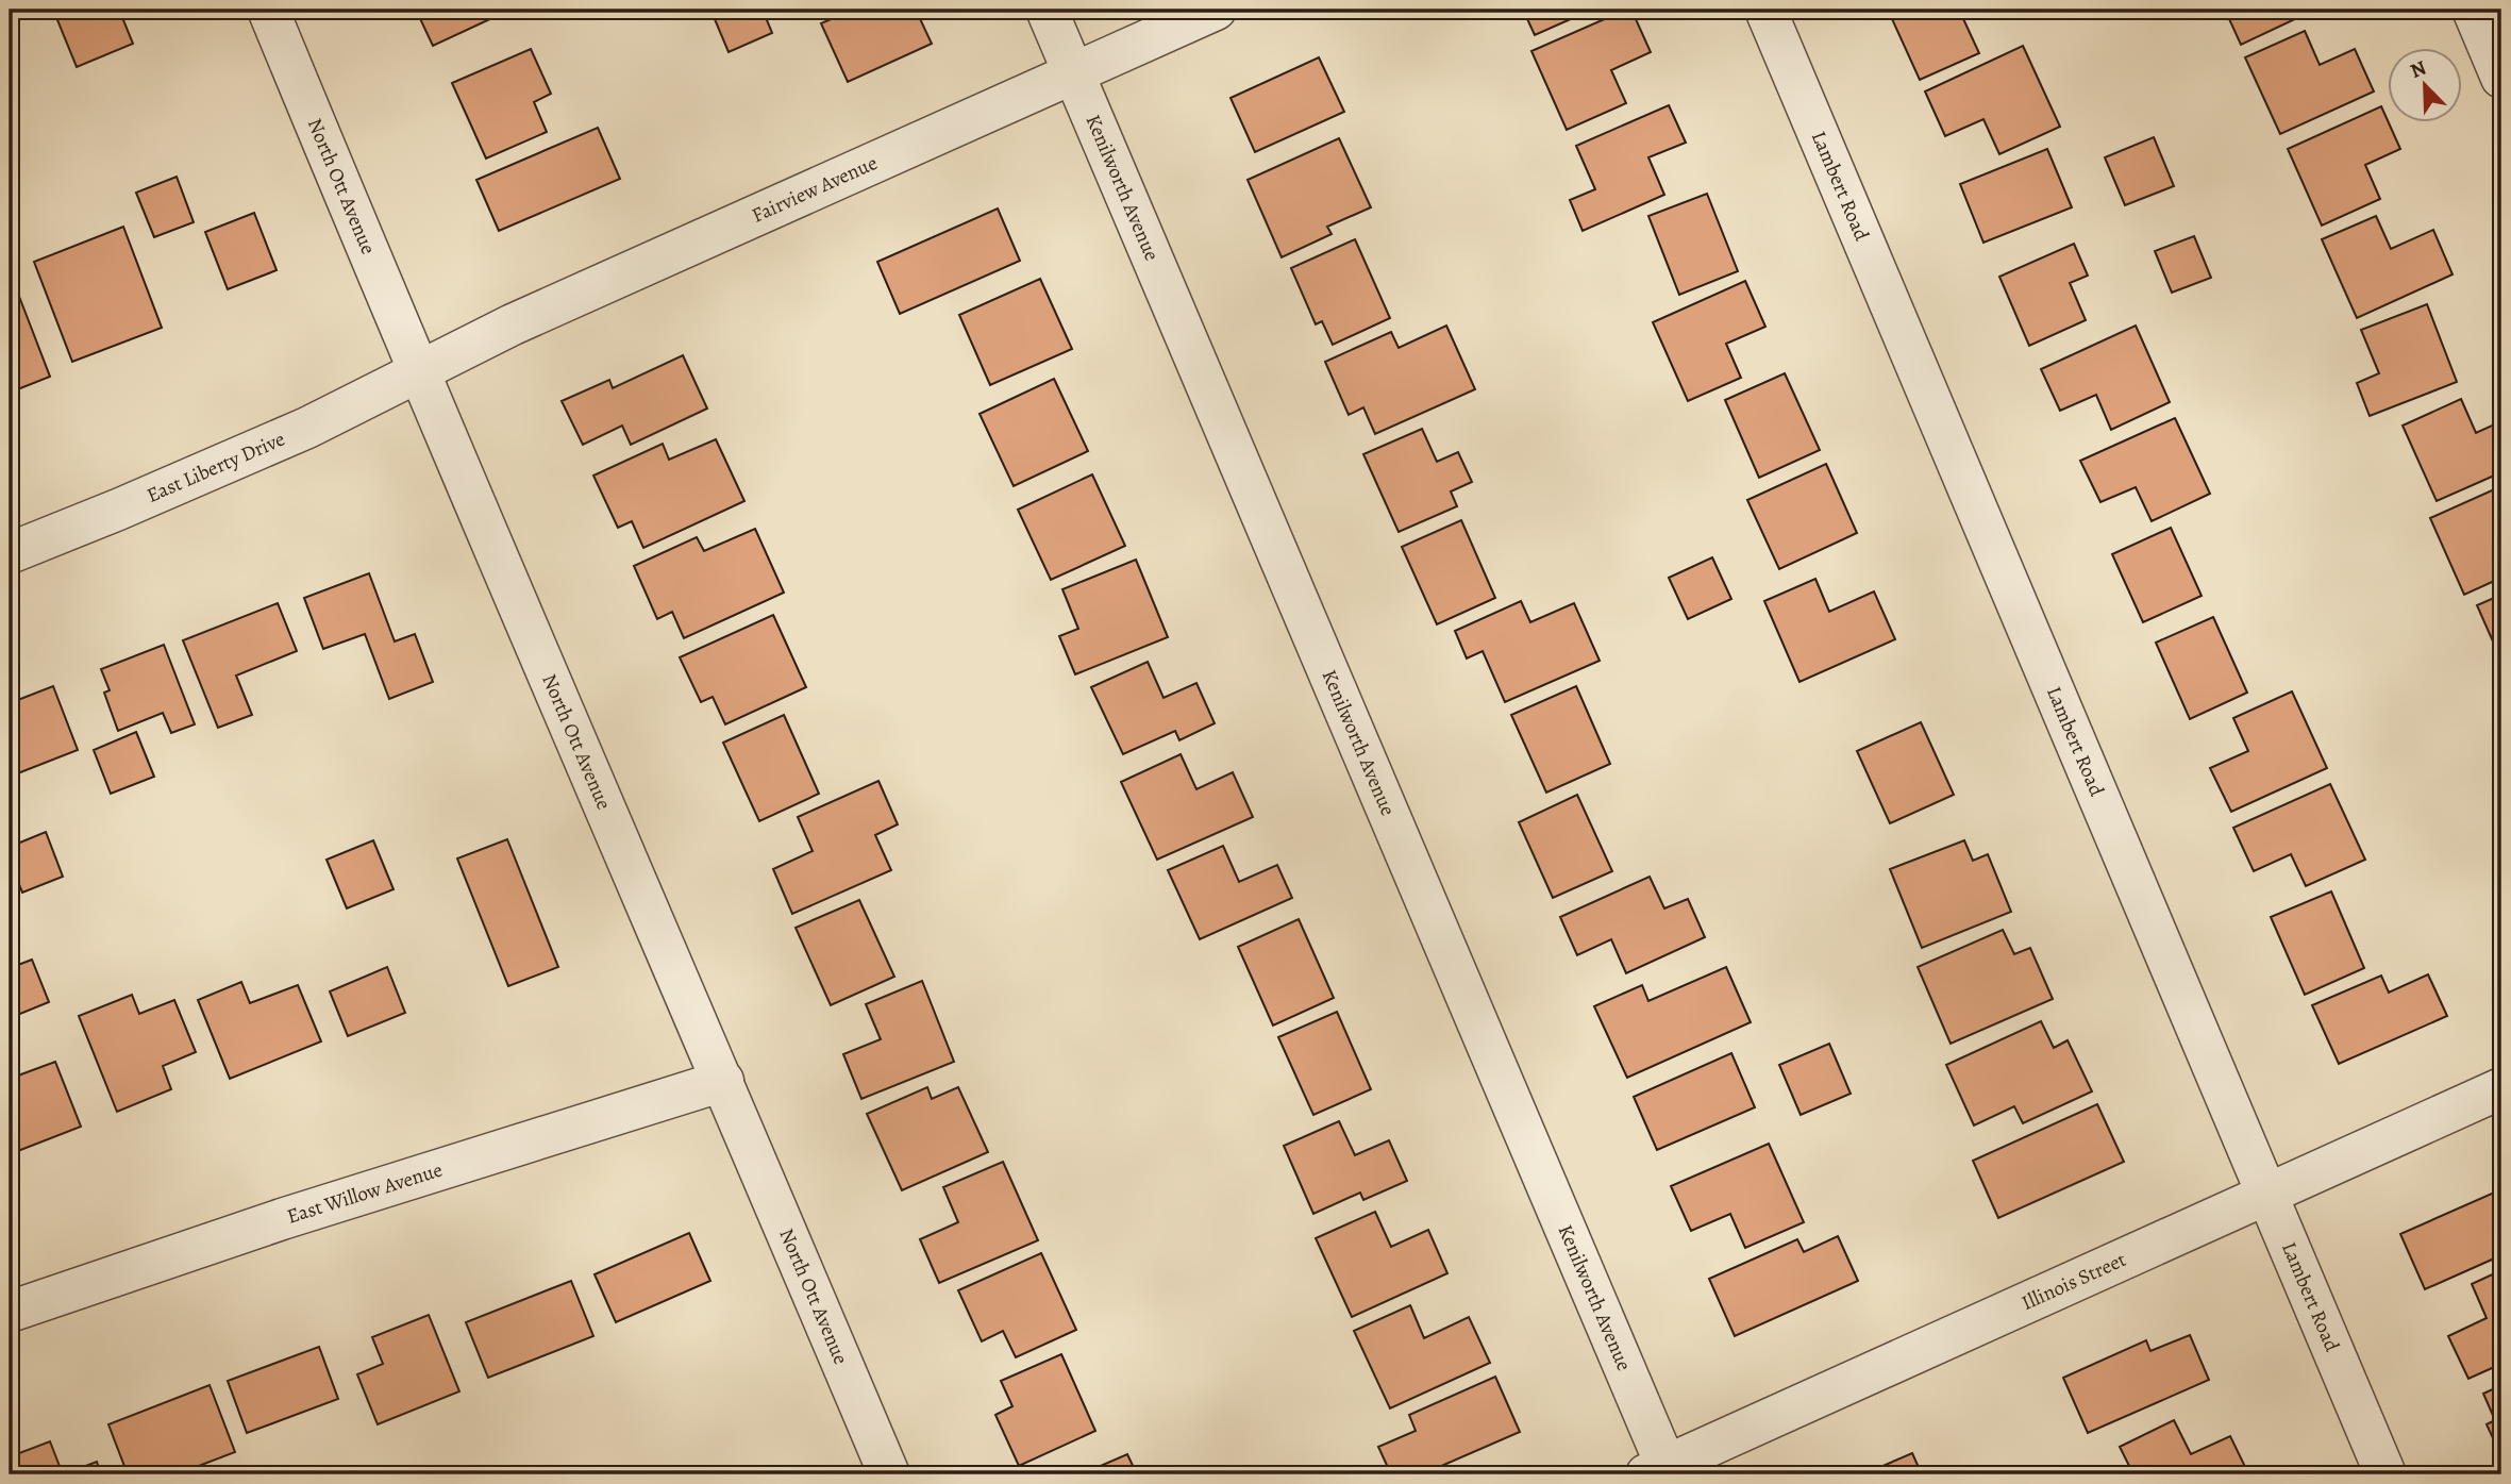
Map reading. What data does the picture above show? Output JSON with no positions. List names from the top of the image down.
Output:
{
  "streets": {
    "street": [
      "Lambert Road",
      "North Ott Avenue",
      "Kenilworth Avenue",
      "Fairview Avenue",
      "East Liberty Drive",
      "East Willow Avenue",
      "Illinois Street"
    ]
  },
  "crossings": [
    ["Lambert Road", "Illinois Street"],
    ["North Ott Avenue", "Fairview Avenue"],
    ["North Ott Avenue", "East Liberty Drive"],
    ["North Ott Avenue", "East Willow Avenue"],
    ["Kenilworth Avenue", "Fairview Avenue"],
    ["Kenilworth Avenue", "Illinois Street"],
    ["Fairview Avenue", "East Liberty Drive"]
  ],
  "north": "top left"
}
